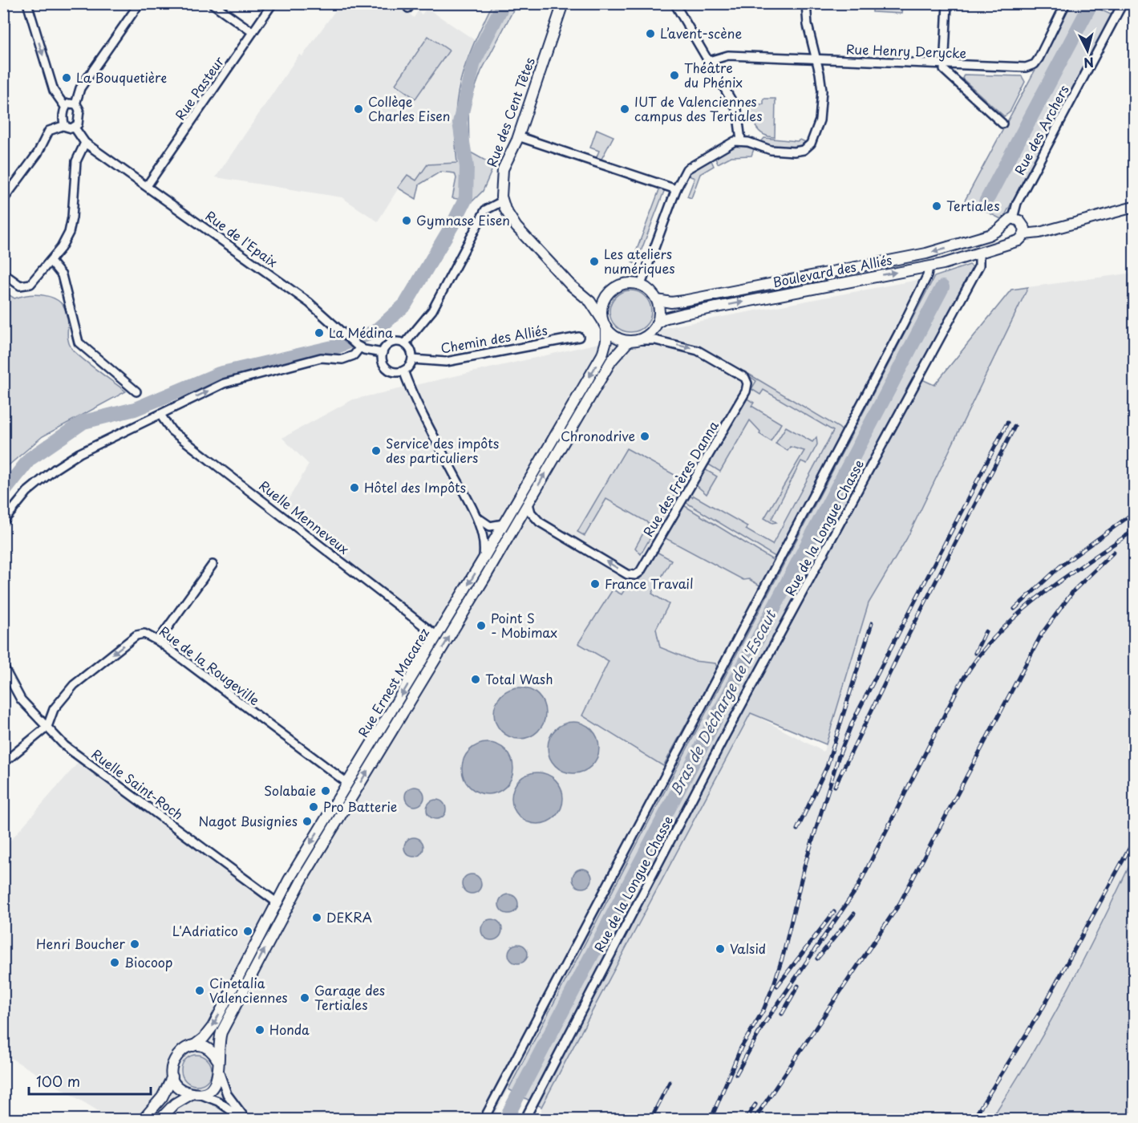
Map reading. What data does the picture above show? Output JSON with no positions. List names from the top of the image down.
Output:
{
  "streets": {
    "main road": ["Rue des Cent Têtes", "Boulevard des Alliés", "Rue Ernest Macarez"],
    "street": [
      "Rue Henry Derycke",
      "Rue Pasteur",
      "Rue des Archers",
      "Rue de l'Epaix",
      "Chemin des Alliés",
      "Rue des Frères Danna",
      "Ruelle Menneveux",
      "Rue de la Longue Chasse",
      "Rue de la Rougeville",
      "Ruelle Saint-Roch"
    ]
  },
  "crossings": [
    ["Rue Pasteur", "Rue de l'Epaix"],
    ["Rue des Archers", "Boulevard des Alliés"],
    ["Boulevard des Alliés", "Rue des Frères Danna"],
    ["Boulevard des Alliés", "Rue de la Longue Chasse"],
    ["Boulevard des Alliés", "Rue Ernest Macarez"],
    ["Rue des Frères Danna", "Rue Ernest Macarez"],
    ["Ruelle Menneveux", "Rue Ernest Macarez"],
    ["Rue de la Rougeville", "Rue Ernest Macarez"],
    ["Rue de la Rougeville", "Ruelle Saint-Roch"],
    ["Rue Ernest Macarez", "Ruelle Saint-Roch"]
  ],
  "one_way": ["Rue de la Rougeville"],
  "water": ["Bras de Décharge de L'Escaut"],
  "places": [
    "L’avent-scène",
    "Théâtre du Phénix",
    "La Bouquetière",
    "Collège Charles Eisen",
    "IUT de Valenciennes campus des Tertiales",
    "Tertiales",
    "Gymnase Eisen",
    "Les ateliers numériques",
    "La Médina",
    "Chronodrive",
    "Service des impôts des particuliers",
    "Hôtel des Impôts",
    "France Travail",
    "Point S - Mobimax",
    "Total Wash",
    "Solabaie",
    "Pro Batterie",
    "Nagot Busignies",
    "DEKRA",
    "L'Adriatico",
    "Henri Boucher",
    "Valsid",
    "Biocoop",
    "Cinetalia Valenciennes",
    "Garage des Tertiales",
    "Honda"
  ],
  "scale_bar": "100 m",
  "north": "bottom"
}
